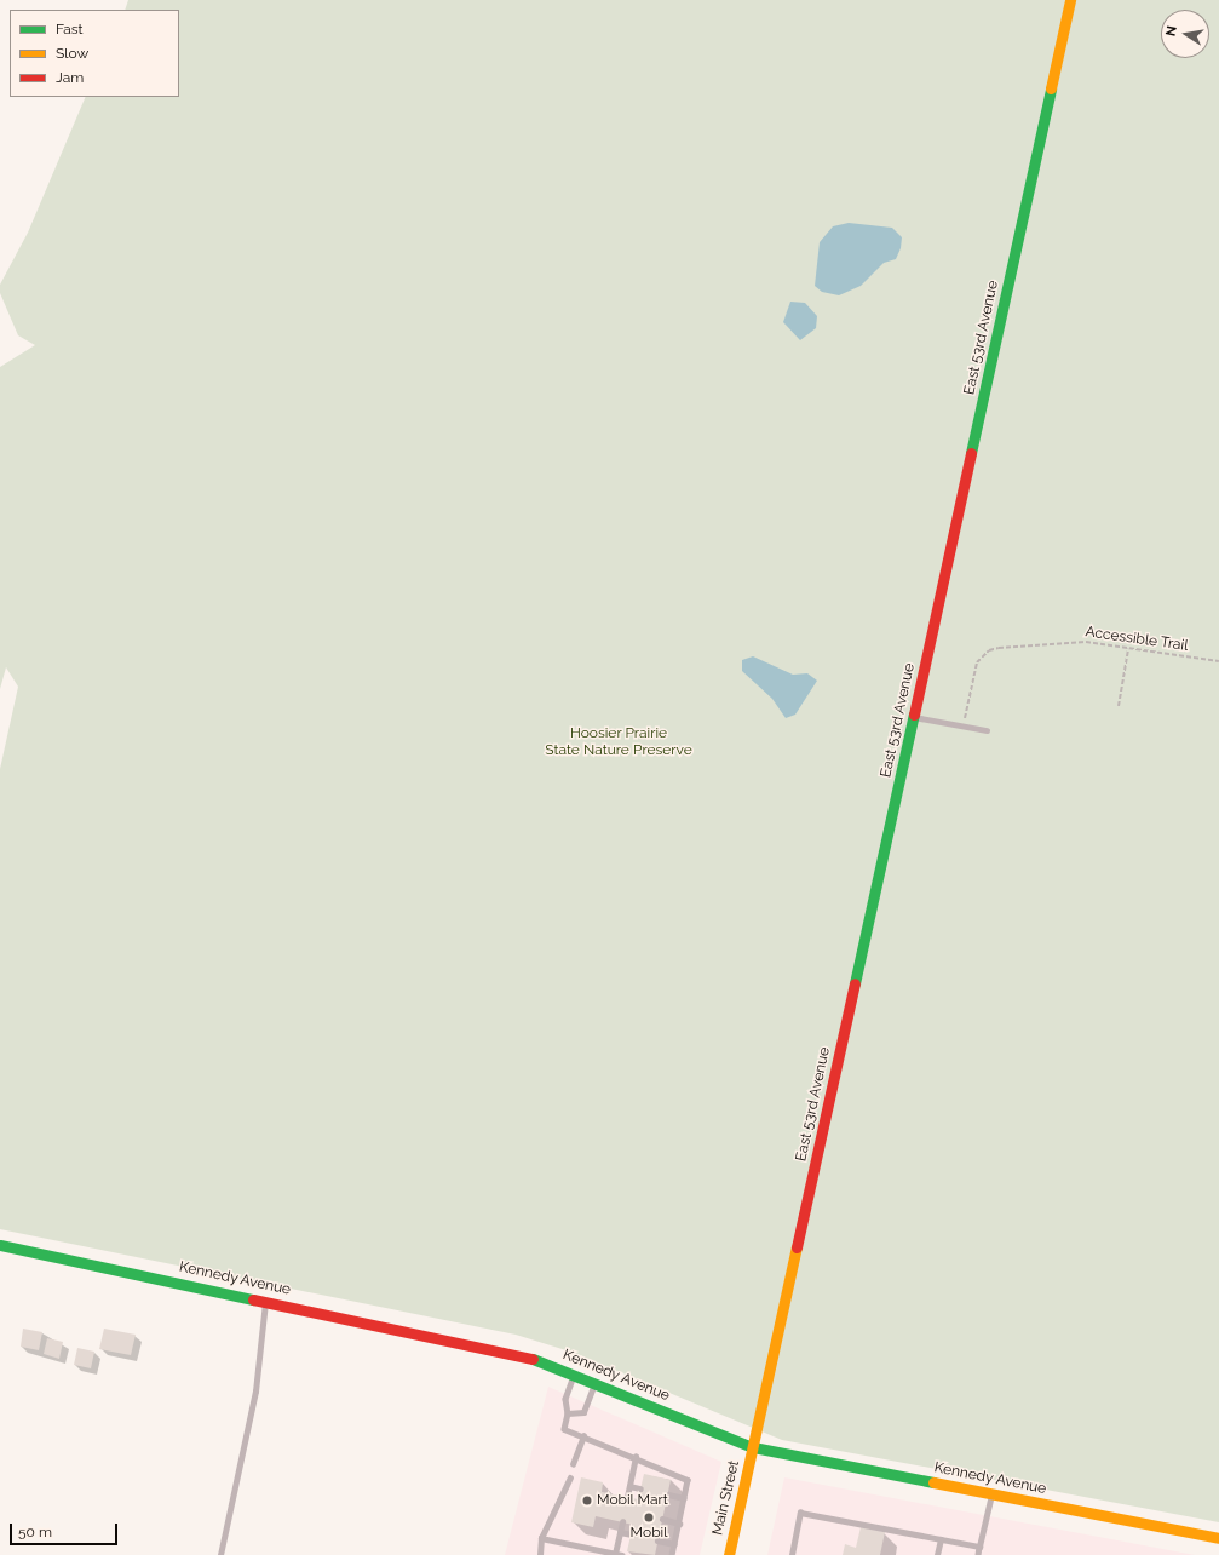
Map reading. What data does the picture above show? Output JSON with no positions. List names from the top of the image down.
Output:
{
  "streets": {
    "street": ["East 53rd Avenue", "Kennedy Avenue", "Main Street"],
    "path": ["Accessible Trail"]
  },
  "crossings": [
    ["East 53rd Avenue", "Kennedy Avenue"],
    ["East 53rd Avenue", "Main Street"],
    ["Kennedy Avenue", "Main Street"]
  ],
  "parks": ["Hoosier Prairie State Nature Preserve"],
  "places": ["Mobil Mart", "Mobil"],
  "legend": ["Fast", "Slow", "Jam"],
  "scale_bar": "50 m",
  "north": "left"
}
